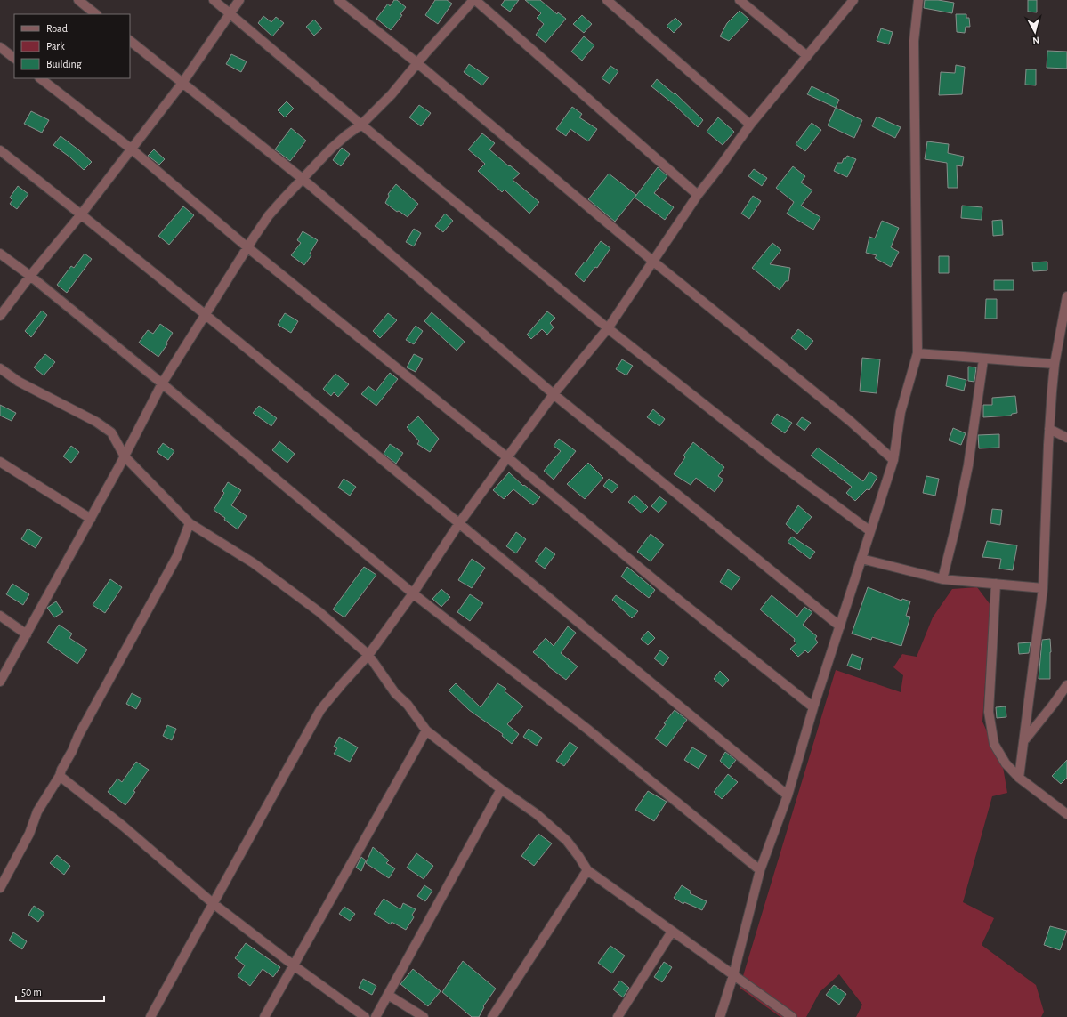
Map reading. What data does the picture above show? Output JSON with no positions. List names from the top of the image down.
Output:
{
  "legend": ["Road", "Park", "Building"],
  "scale_bar": "50 m",
  "north": "bottom"
}
